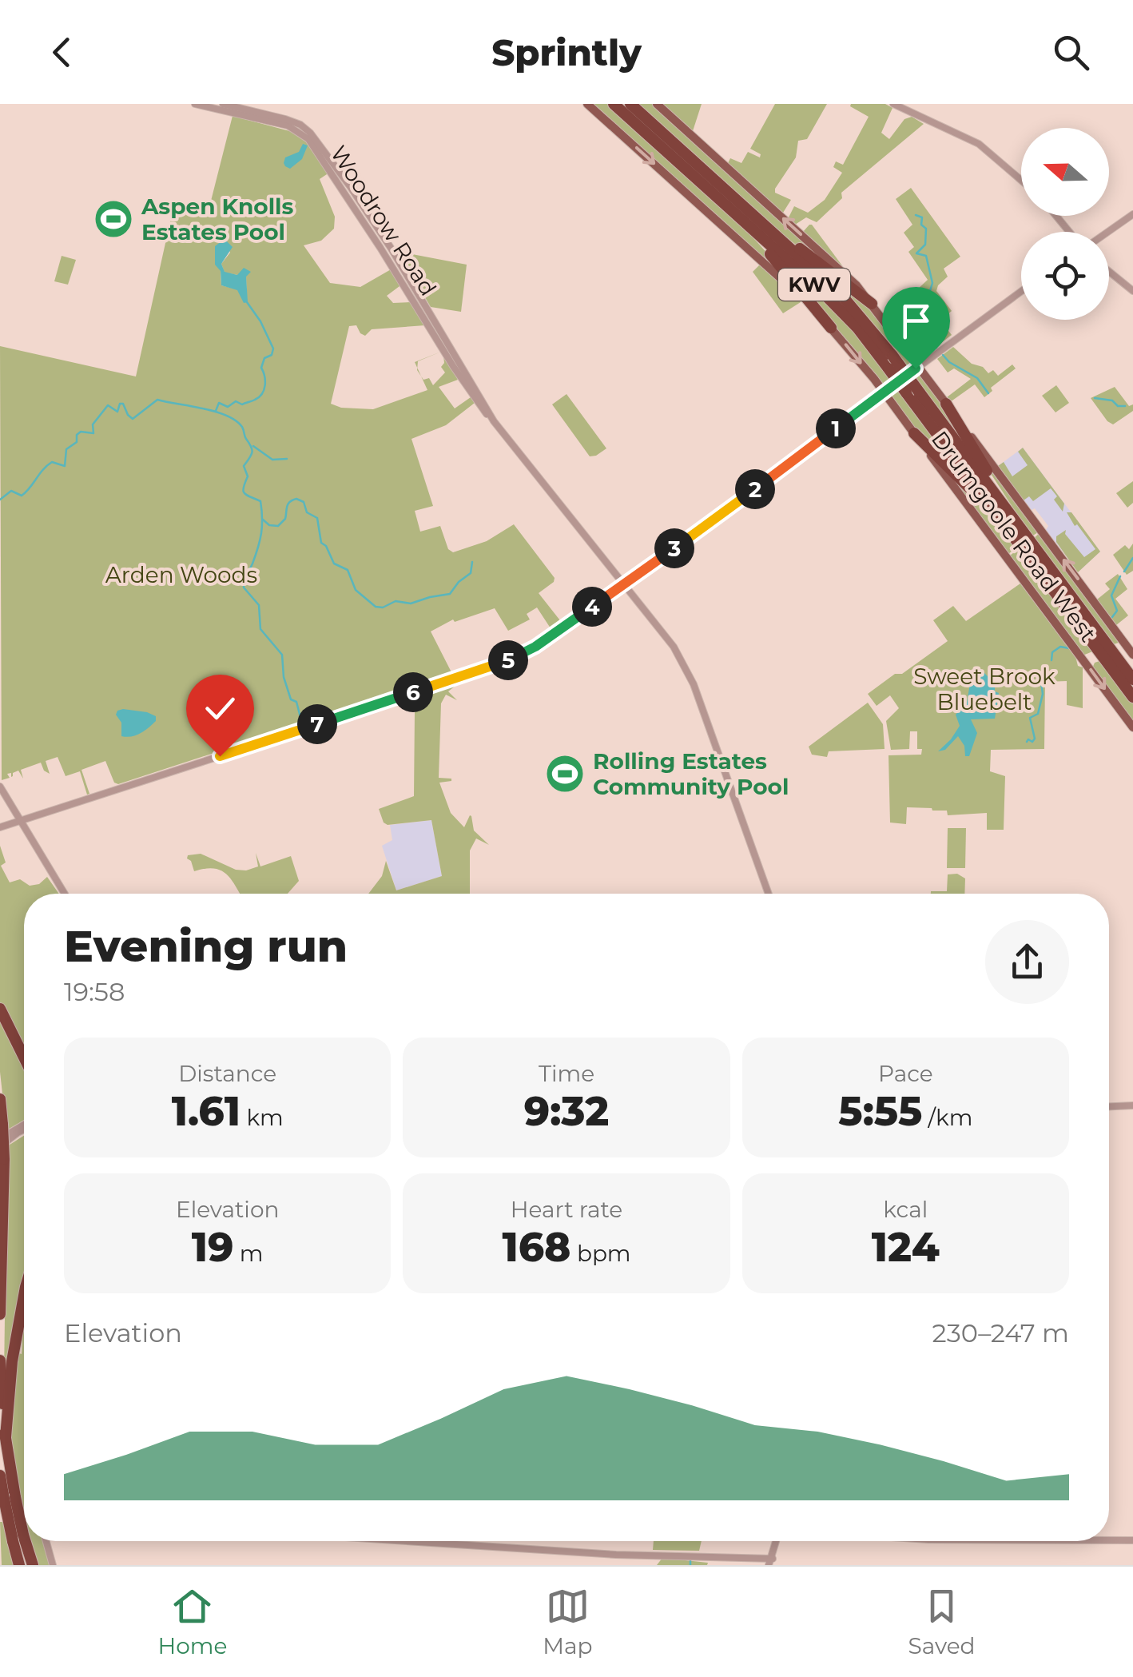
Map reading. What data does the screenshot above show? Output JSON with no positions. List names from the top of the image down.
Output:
{
  "streets": {
    "highway": ["KWV"],
    "main road": ["Drumgoole Road West"],
    "street": ["Woodrow Road"]
  },
  "parks": ["Arden Woods", "Sweet Brook Bluebelt"],
  "places": {
    "sports": ["Aspen Knolls Estates Pool", "Rolling Estates Community Pool"]
  },
  "north": "left",
  "page": {
    "header": "Sprintly",
    "pins": [
      "1",
      "2",
      "3",
      "4",
      "5",
      "6",
      "7"
    ],
    "heading": ["Evening run", "19:58"],
    "stats": [
      ["Distance", "1.61 km"],
      ["Time", "9:32"],
      ["Pace", "5:55 /km"],
      ["Elevation", "19 m"],
      ["Heart rate", "168 bpm"],
      ["kcal", "124"]
    ],
    "chart": ["Elevation", "230–247 m"],
    "tabs": ["Home", "Map", "Saved"]
  }
}
